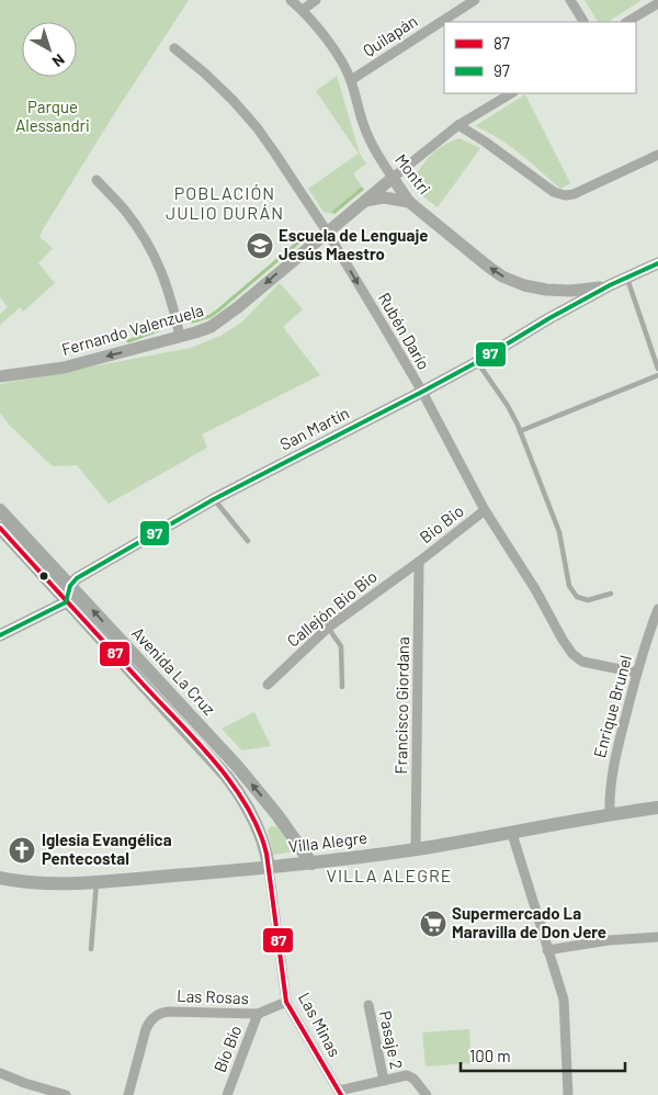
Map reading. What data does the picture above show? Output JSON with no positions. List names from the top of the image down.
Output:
{
  "streets": {
    "main road": ["Avenida La Cruz", "Villa Alegre"],
    "street": [
      "Quilapán",
      "Montri",
      "Fernando Valenzuela",
      "Rubén Darío",
      "San Martín",
      "Bio Bio",
      "Callejón Bio Bio",
      "Francisco Giordana",
      "Enrique Brunel",
      "Las Rosas",
      "Las Minas",
      "Pasaje 2",
      "Bío Bío"
    ]
  },
  "crossings": [
    ["Quilapán", "Montri"],
    ["Montri", "Fernando Valenzuela"],
    ["Montri", "San Martín"],
    ["Fernando Valenzuela", "Rubén Darío"],
    ["Rubén Darío", "San Martín"],
    ["Rubén Darío", "Bio Bio"],
    ["Rubén Darío", "Enrique Brunel"],
    ["San Martín", "Avenida La Cruz"],
    ["Bio Bio", "Callejón Bio Bio"],
    ["Bio Bio", "Francisco Giordana"],
    ["Callejón Bio Bio", "Francisco Giordana"],
    ["Avenida La Cruz", "Villa Alegre"],
    ["Avenida La Cruz", "Las Minas"],
    ["Francisco Giordana", "Villa Alegre"],
    ["Enrique Brunel", "Villa Alegre"],
    ["Villa Alegre", "Las Minas"],
    ["Las Rosas", "Las Minas"],
    ["Las Rosas", "Bío Bío"]
  ],
  "one_way": ["Fernando Valenzuela"],
  "districts": ["POBLACIÓN JULIO DURÁN", "VILLA ALEGRE"],
  "parks": ["Parque Alessandri"],
  "places": {
    "school or university": ["Escuela de Lenguaje Jesús Maestro"],
    "church": ["Iglesia Evangélica Pentecostal"],
    "supermarket": ["Supermercado La Maravilla de Don Jere"]
  },
  "lines": ["transit line 97", "transit line 87"],
  "legend": ["87", "97"],
  "scale_bar": "100 m",
  "north": "bottom right"
}
